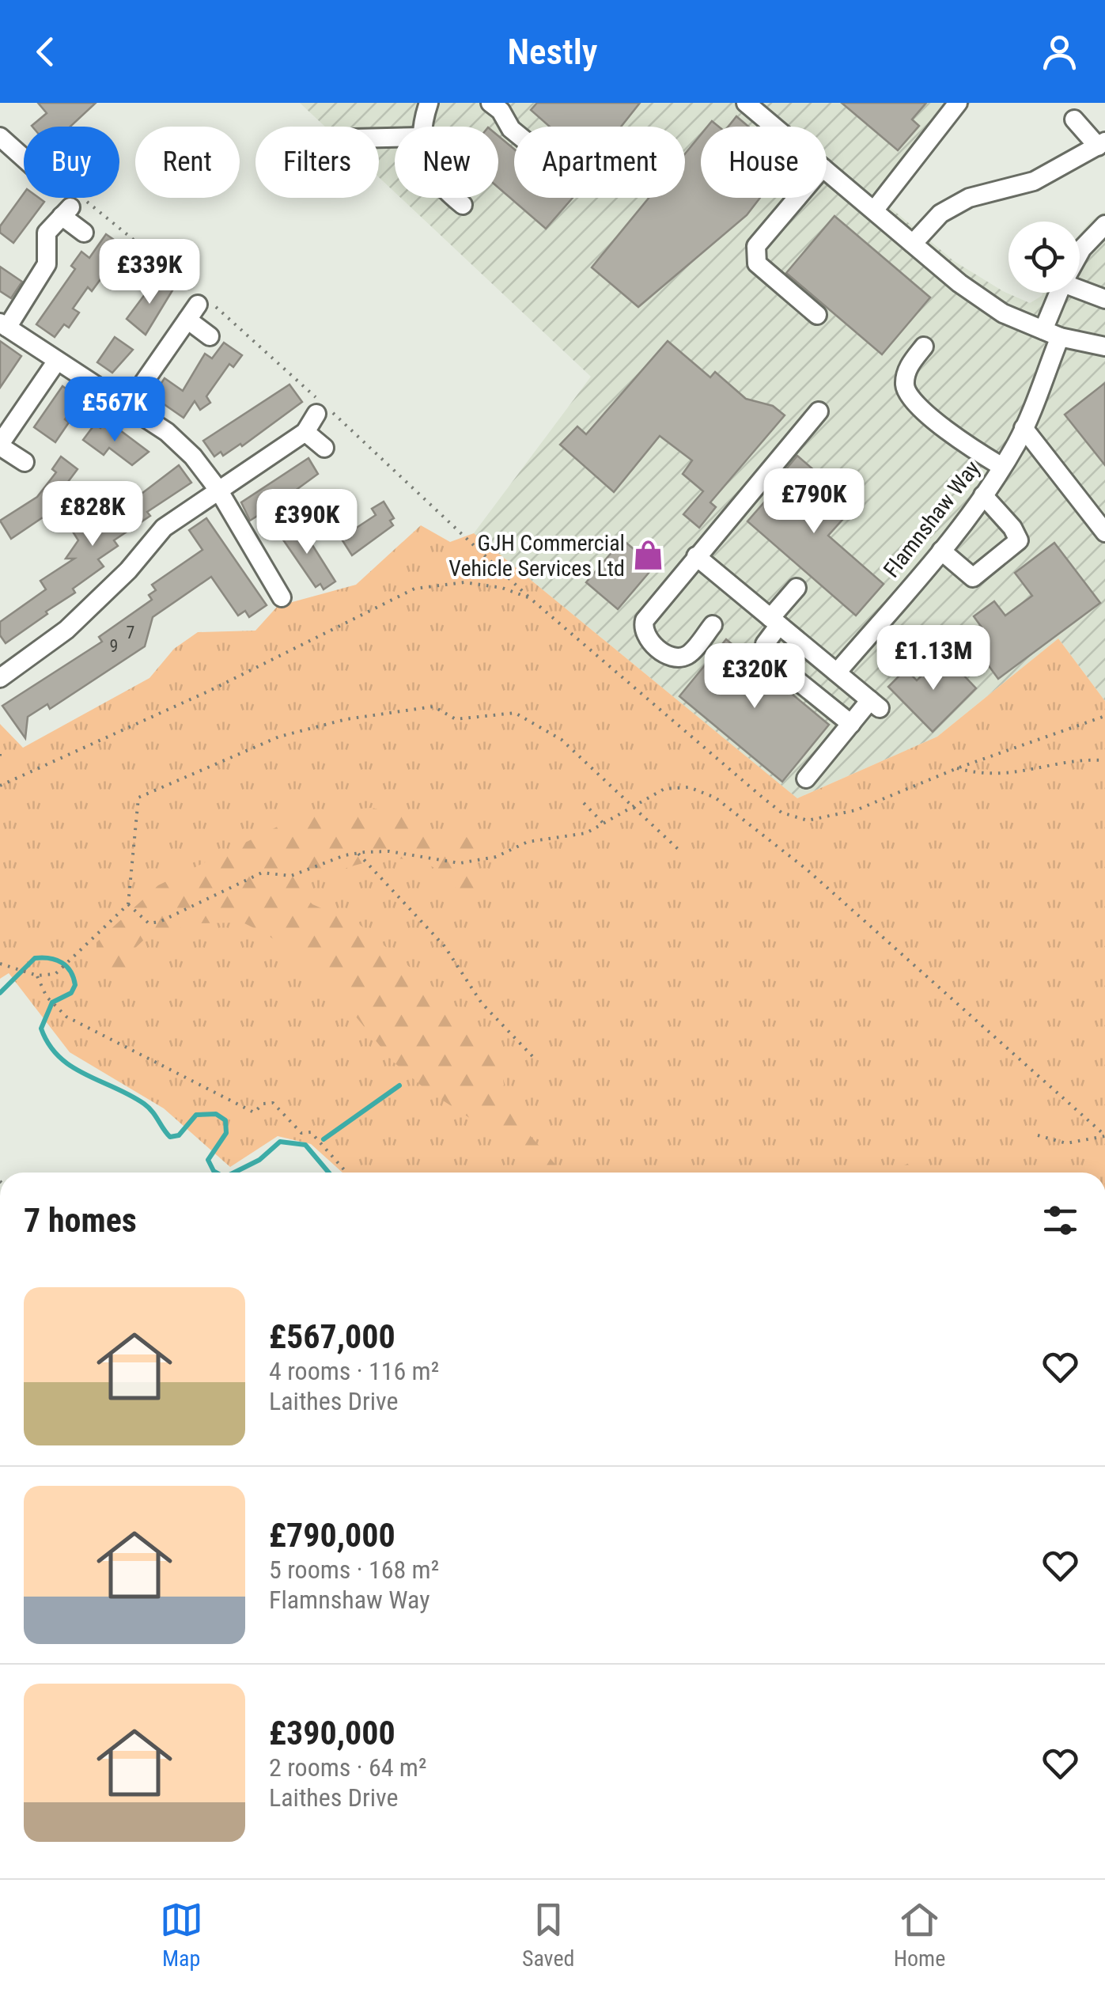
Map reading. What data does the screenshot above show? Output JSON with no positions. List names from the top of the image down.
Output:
{
  "streets": {
    "street": ["Flamnshaw Way"]
  },
  "places": {
    "shop": ["GJH Commercial Vehicle Services Ltd"]
  },
  "house_numbers": ["7", "9"],
  "page": {
    "header": "Nestly",
    "chip": [
      "Buy",
      "Rent",
      "Filters",
      "New",
      "Apartment",
      "House"
    ],
    "price": [
      "£339K",
      "£567K",
      "£790K",
      "£828K",
      "£390K",
      "£1.13M",
      "£320K"
    ],
    "heading": "7 homes",
    "list": [
      {
        "name": "£567,000",
        "note": "4 rooms · 116 m² · Laithes Drive"
      },
      {
        "name": "£790,000",
        "note": "5 rooms · 168 m² · Flamnshaw Way"
      },
      {
        "name": "£390,000",
        "note": "2 rooms · 64 m² · Laithes Drive"
      }
    ],
    "tabs": ["Map", "Saved", "Home"]
  }
}
